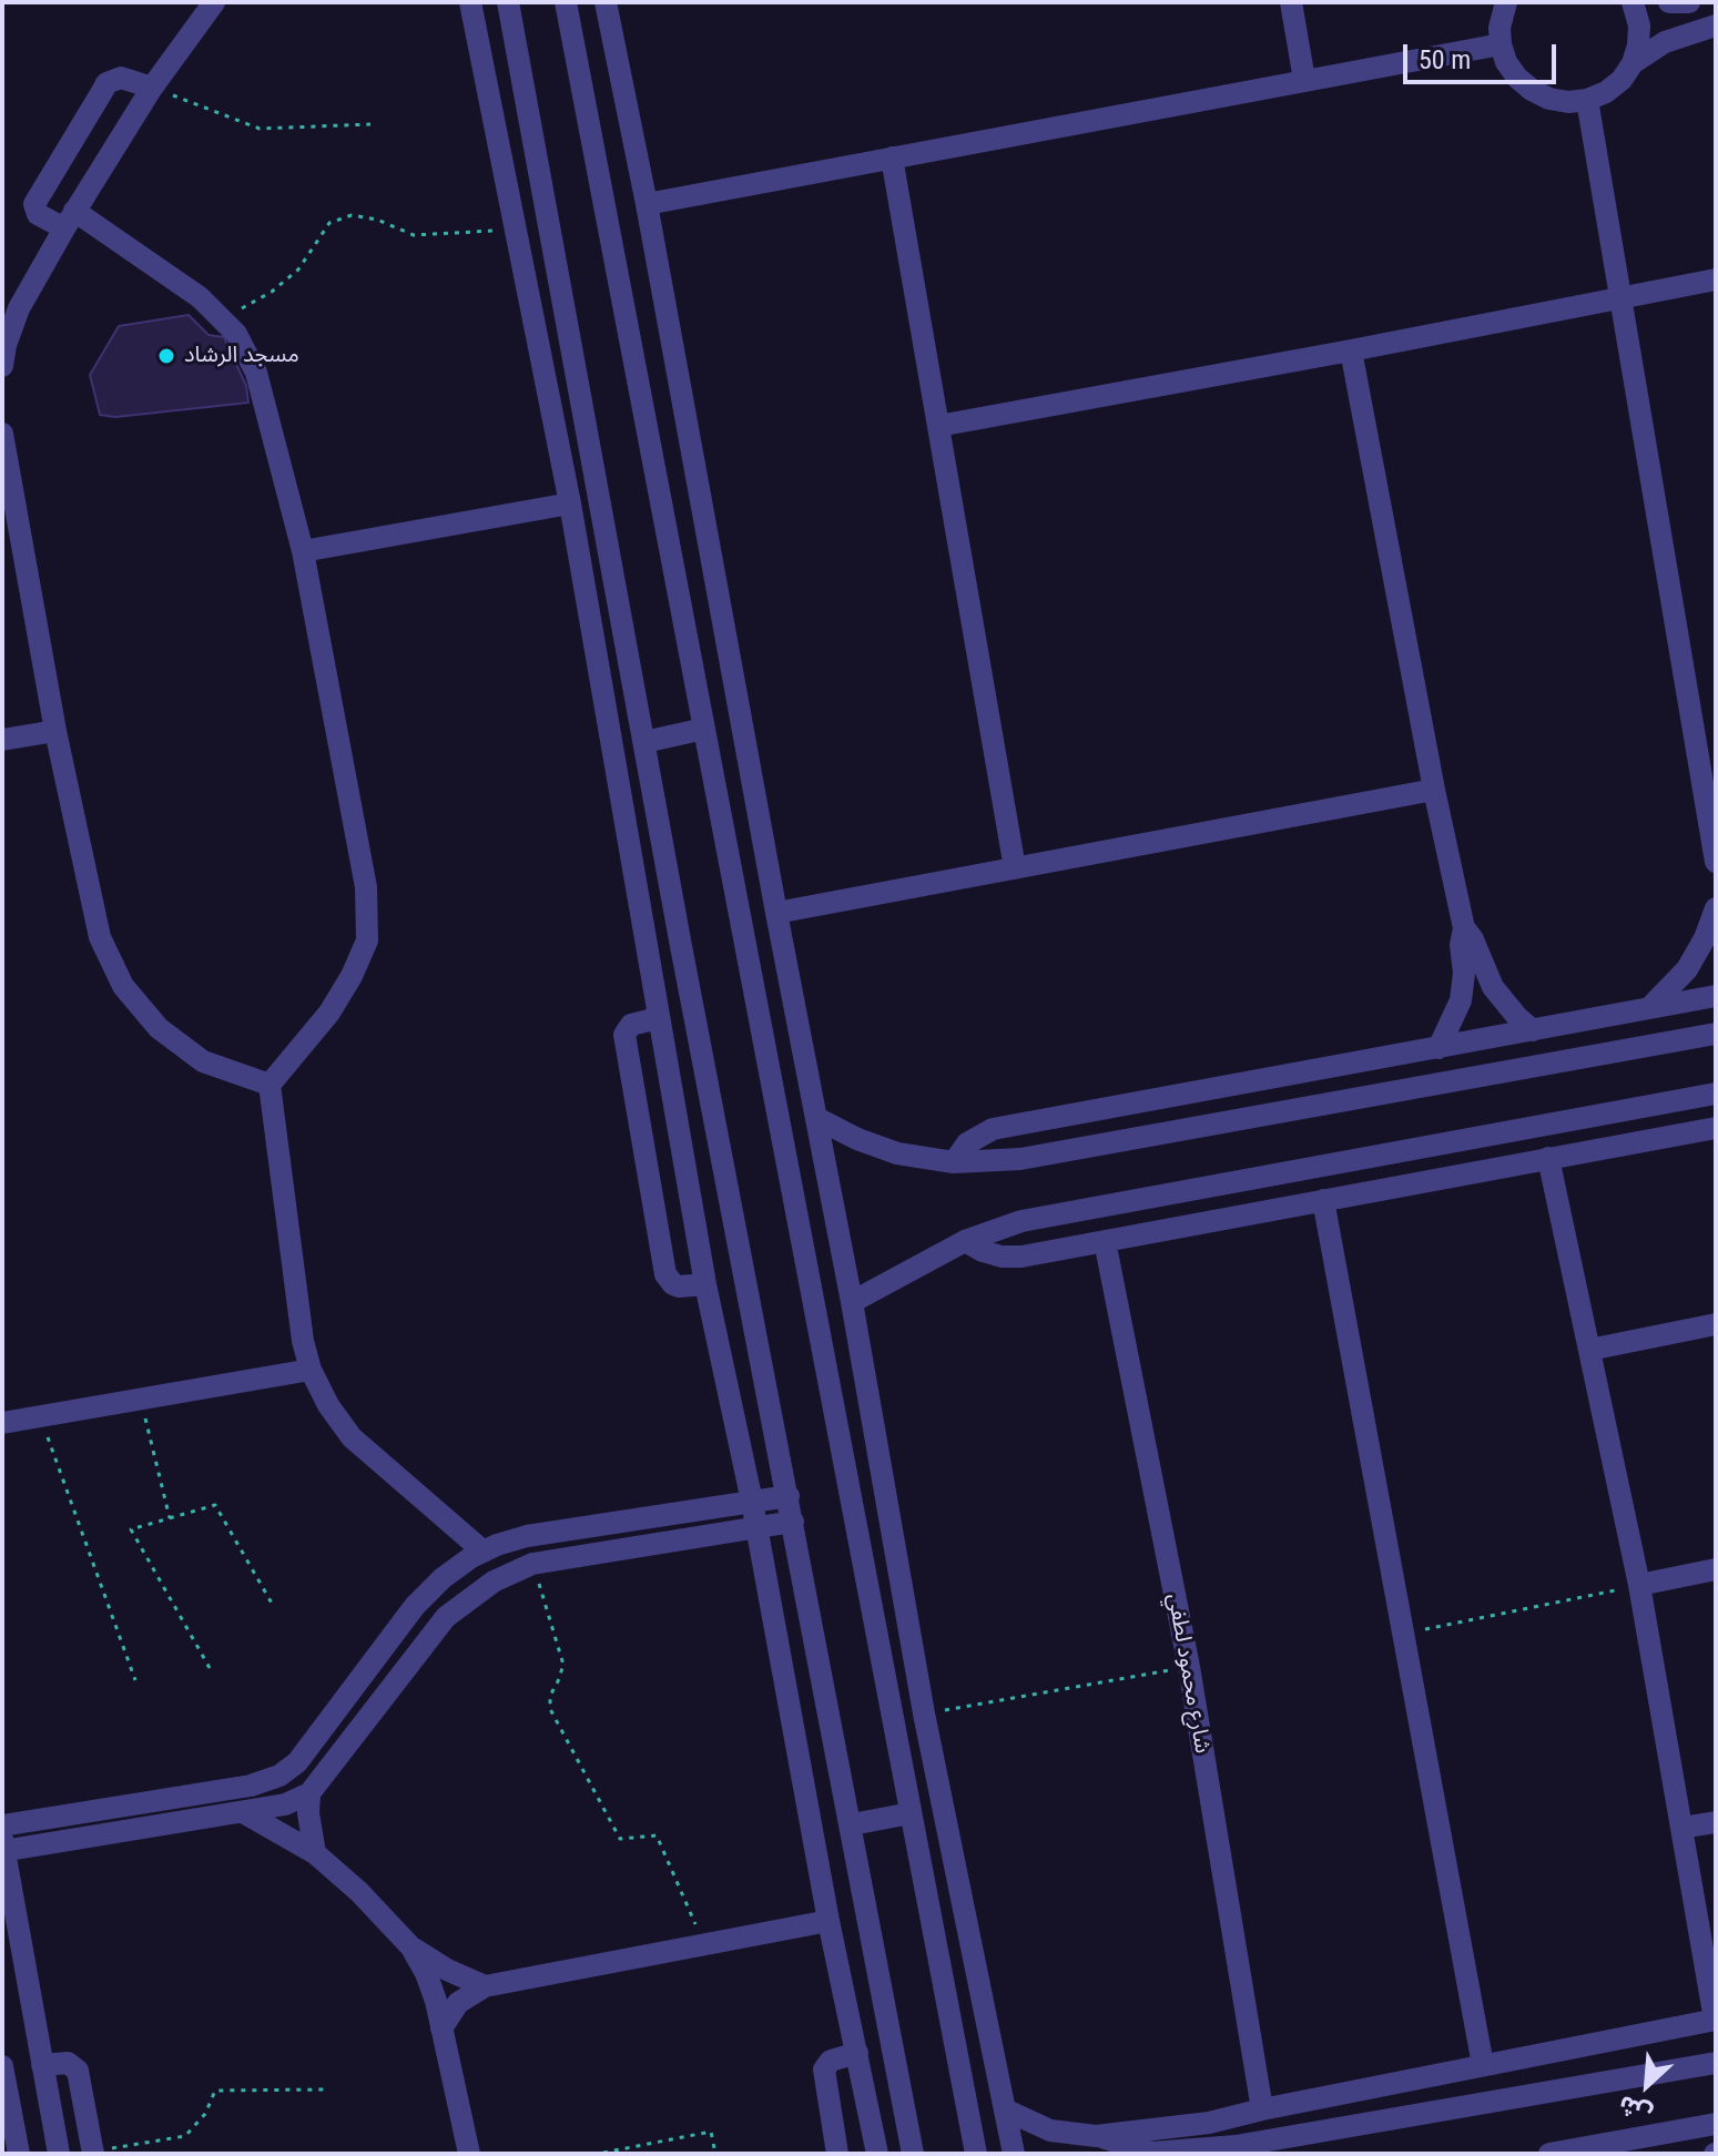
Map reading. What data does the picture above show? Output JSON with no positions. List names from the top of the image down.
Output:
{
  "streets": {
    "street": ["شارع محمود لطفي"]
  },
  "places": ["مسجد الرشاد"],
  "scale_bar": "50 m",
  "north": "bottom left"
}
